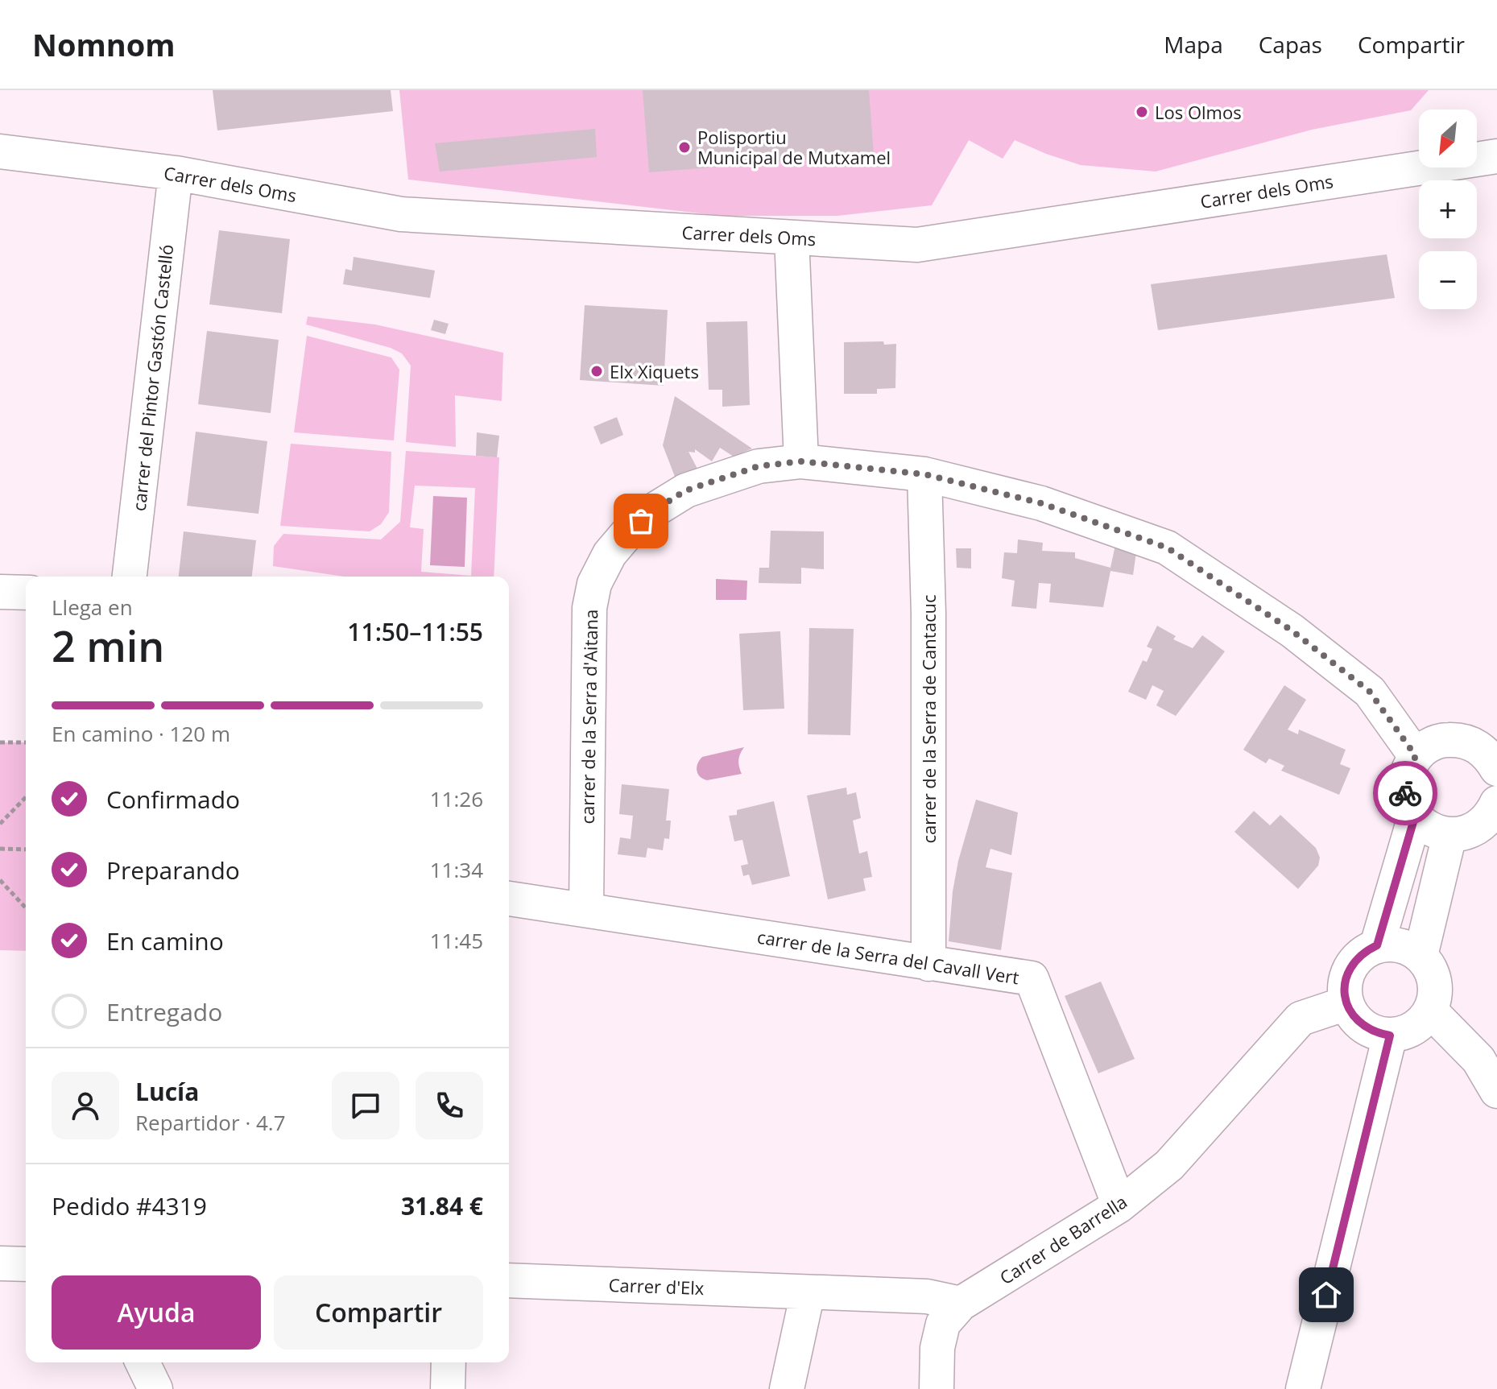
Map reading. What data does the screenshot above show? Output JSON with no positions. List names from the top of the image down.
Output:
{
  "streets": {
    "street": [
      "Carrer dels Oms",
      "carrer del Pintor Gastón Castelló",
      "carrer de la Serra d'Aitana",
      "carrer de la Serra de Cantacuc",
      "carrer de la Serra del Cavall Vert",
      "Carrer de Barrella",
      "Carrer d'Elx"
    ]
  },
  "crossings": [
    ["Carrer dels Oms", "carrer del Pintor Gastón Castelló"],
    ["carrer de la Serra d'Aitana", "carrer de la Serra de Cantacuc"],
    ["carrer de la Serra d'Aitana", "carrer de la Serra del Cavall Vert"],
    ["carrer de la Serra de Cantacuc", "carrer de la Serra del Cavall Vert"],
    ["carrer de la Serra del Cavall Vert", "Carrer de Barrella"]
  ],
  "places": ["Los Olmos", "Polisportiu Municipal de Mutxamel", "Elx Xiquets"],
  "north": "bottom left",
  "page": {
    "header": "Nomnom",
    "nav": ["Mapa", "Capas", "Compartir"],
    "map_buttons": ["+", "−"],
    "heading": ["2 min", "Llega en", "11:50–11:55"],
    "panel": [
      "Lucía",
      "Repartidor · 4.7",
      "Pedido #4319",
      "31.84 €"
    ],
    "bar": "En camino · 120 m",
    "list": [
      ["Confirmado", "11:26"],
      ["Preparando", "11:34"],
      ["En camino", "11:45"],
      "Entregado"
    ],
    "buttons": ["Ayuda", "Compartir"]
  }
}
